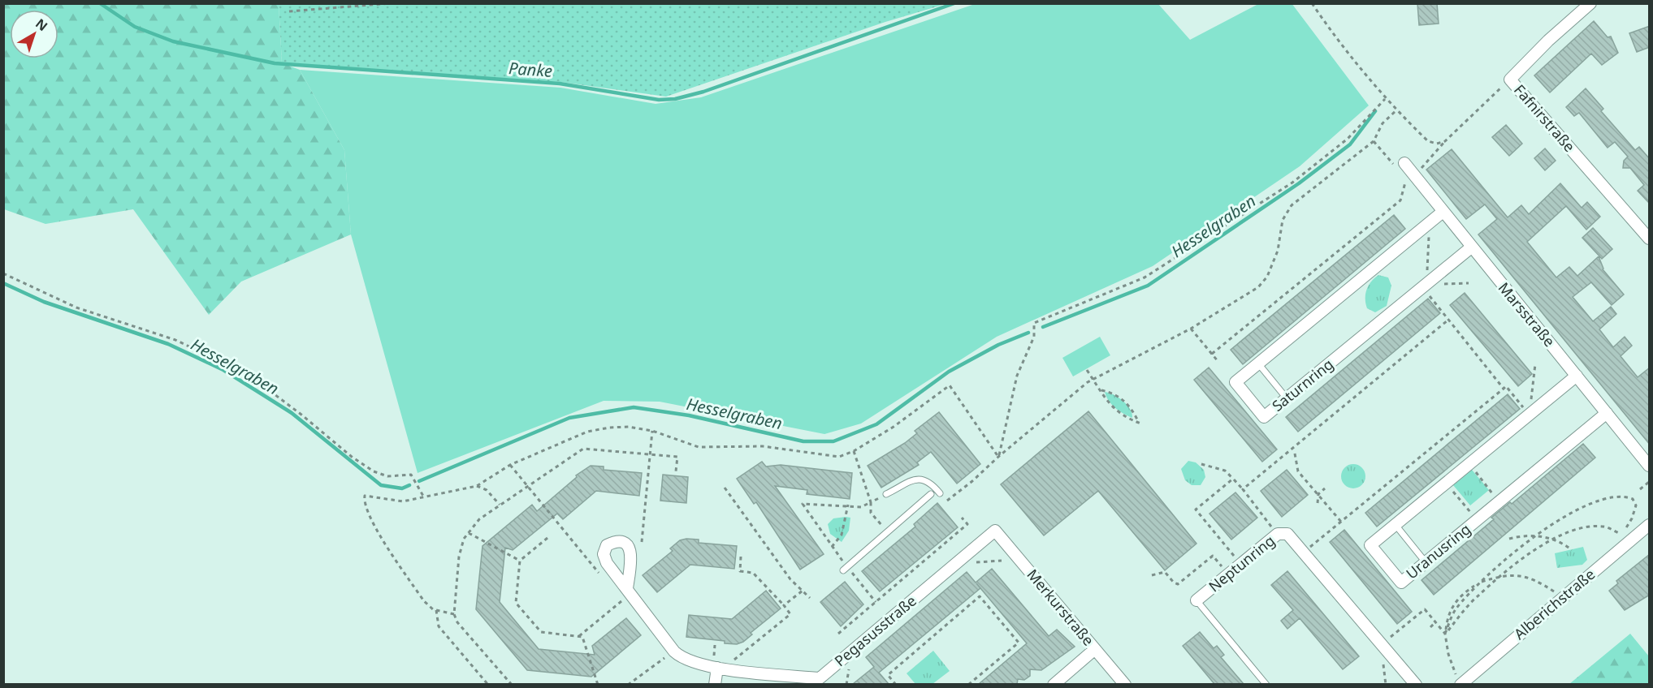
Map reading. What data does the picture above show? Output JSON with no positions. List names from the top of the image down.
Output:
{
  "streets": {
    "street": [
      "Fafnirstraße",
      "Marsstraße",
      "Saturnring",
      "Uranusring",
      "Neptunring",
      "Alberichstraße",
      "Merkurstraße",
      "Pegasusstraße"
    ]
  },
  "crossings": [
    ["Fafnirstraße", "Marsstraße"],
    ["Marsstraße", "Saturnring"],
    ["Marsstraße", "Uranusring"],
    ["Merkurstraße", "Pegasusstraße"]
  ],
  "water": ["Panke", "Hesselgraben"],
  "north": "top right"
}
